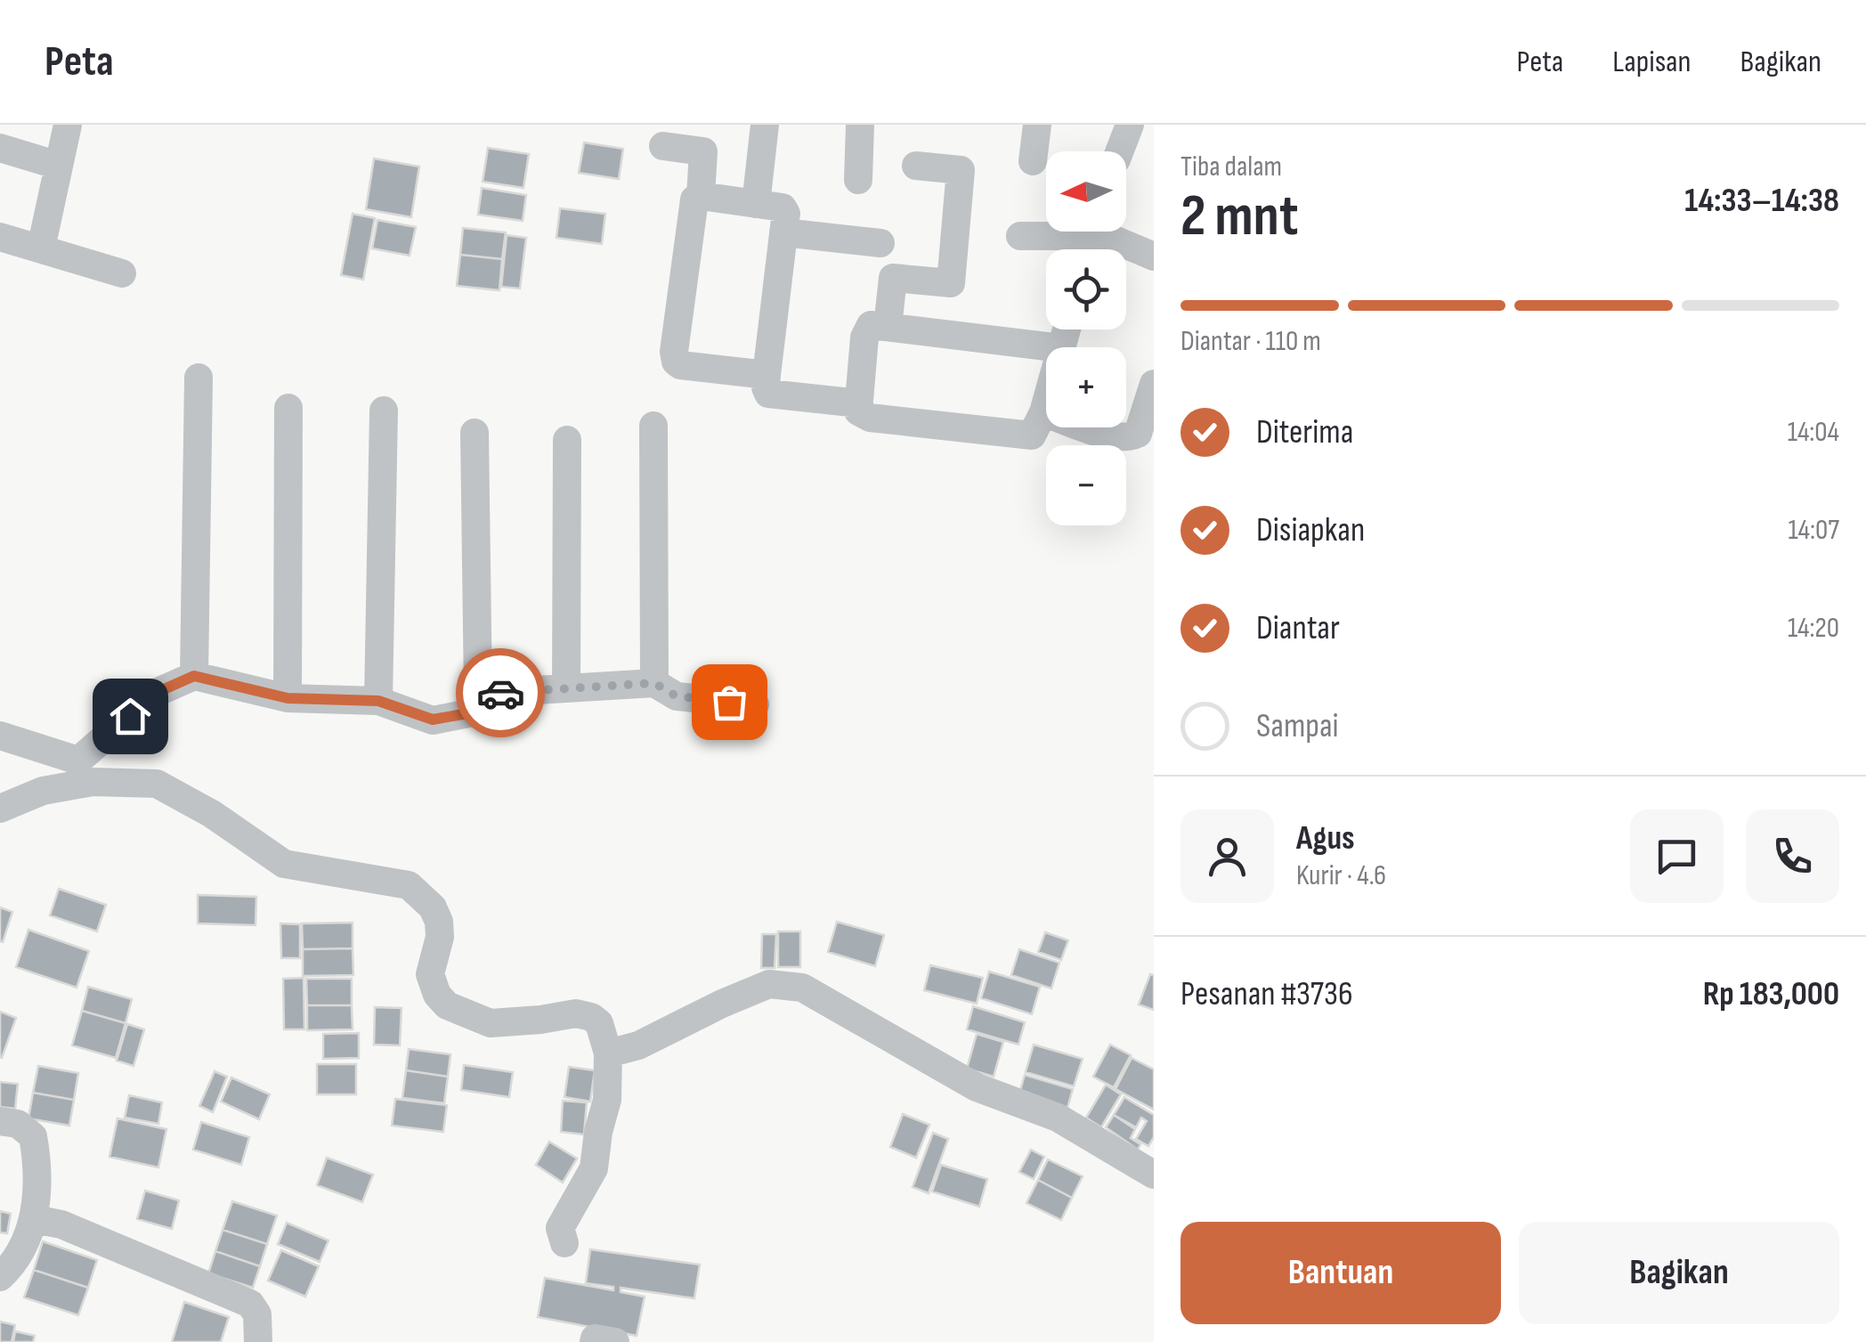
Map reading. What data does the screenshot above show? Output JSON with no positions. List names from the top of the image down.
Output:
{
  "north": "left",
  "page": {
    "header": "Peta",
    "nav": ["Peta", "Lapisan", "Bagikan"],
    "heading": ["2 mnt", "Tiba dalam", "14:33–14:38"],
    "panel": [
      "Agus",
      "Kurir · 4.6",
      "Pesanan #3736",
      "Rp 183,000"
    ],
    "map_buttons": ["+", "−"],
    "bar": "Diantar · 110 m",
    "list": [
      ["Diterima", "14:04"],
      ["Disiapkan", "14:07"],
      ["Diantar", "14:20"],
      "Sampai"
    ],
    "buttons": ["Bantuan", "Bagikan"]
  }
}
